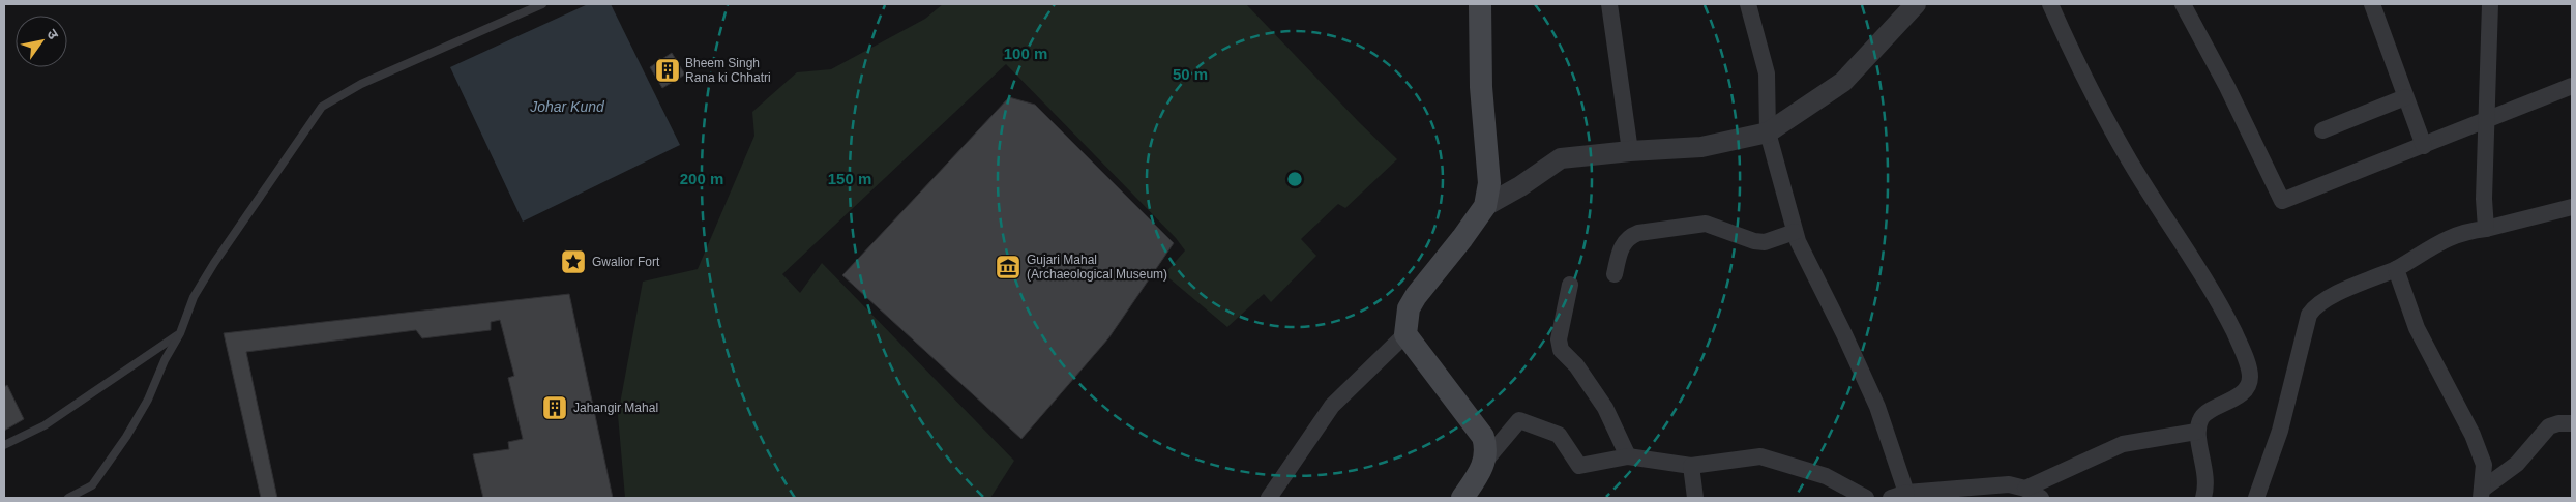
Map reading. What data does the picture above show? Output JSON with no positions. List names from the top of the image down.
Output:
{
  "water": ["Johar Kund"],
  "places": {
    "building": ["Bheem Singh Rana ki Chhatri", "Jahangir Mahal"],
    "place": ["Gwalior Fort"],
    "museum": ["Gujari Mahal (Archaeological Museum)"]
  },
  "north": "top right",
  "rings": [
    "100 m",
    "50 m",
    "150 m",
    "200 m"
  ]
}
